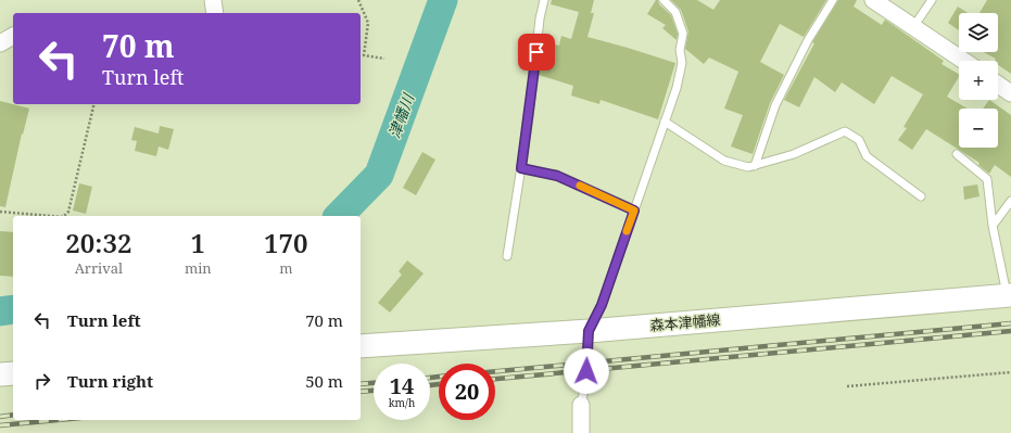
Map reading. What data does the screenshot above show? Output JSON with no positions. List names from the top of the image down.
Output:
{
  "streets": {
    "main road": ["森本津幡線"]
  },
  "water": ["津幡川"],
  "page": {
    "map_buttons": ["+", "−"],
    "turn": ["70 m", "Turn left"],
    "eta": [
      "20:32",
      "Arrival",
      "1",
      "min",
      "170",
      "m"
    ],
    "list": [
      {
        "name": "Turn left",
        "value": "70 m"
      },
      {
        "name": "Turn right",
        "value": "50 m"
      }
    ],
    "speed": "14 km/h",
    "limit": "20"
  }
}
